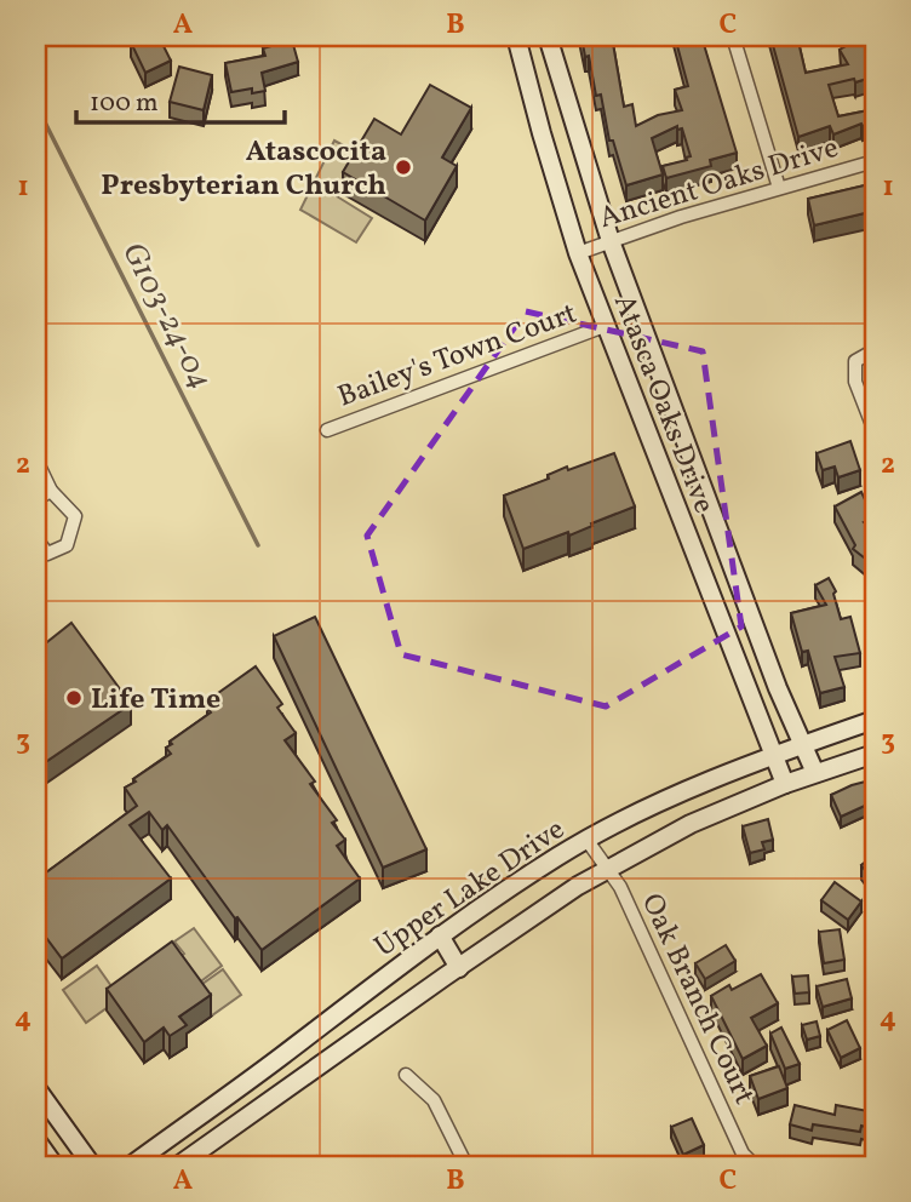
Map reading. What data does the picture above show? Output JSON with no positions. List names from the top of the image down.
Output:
{
  "streets": {
    "street": [
      "Ancient Oaks Drive",
      "Bailey's Town Court",
      "Atasca Oaks Drive",
      "Upper Lake Drive",
      "Oak Branch Court"
    ]
  },
  "crossings": [
    ["Ancient Oaks Drive", "Atasca Oaks Drive"],
    ["Bailey's Town Court", "Atasca Oaks Drive"],
    ["Atasca Oaks Drive", "Upper Lake Drive"],
    ["Upper Lake Drive", "Oak Branch Court"]
  ],
  "water": ["G103-24-04"],
  "places": ["Atascocita Presbyterian Church", "Life Time"],
  "scale_bar": "100 m",
  "grid": {
    "columns": ["A", "B", "C"],
    "rows": [
      "1",
      "2",
      "3",
      "4"
    ]
  }
}
